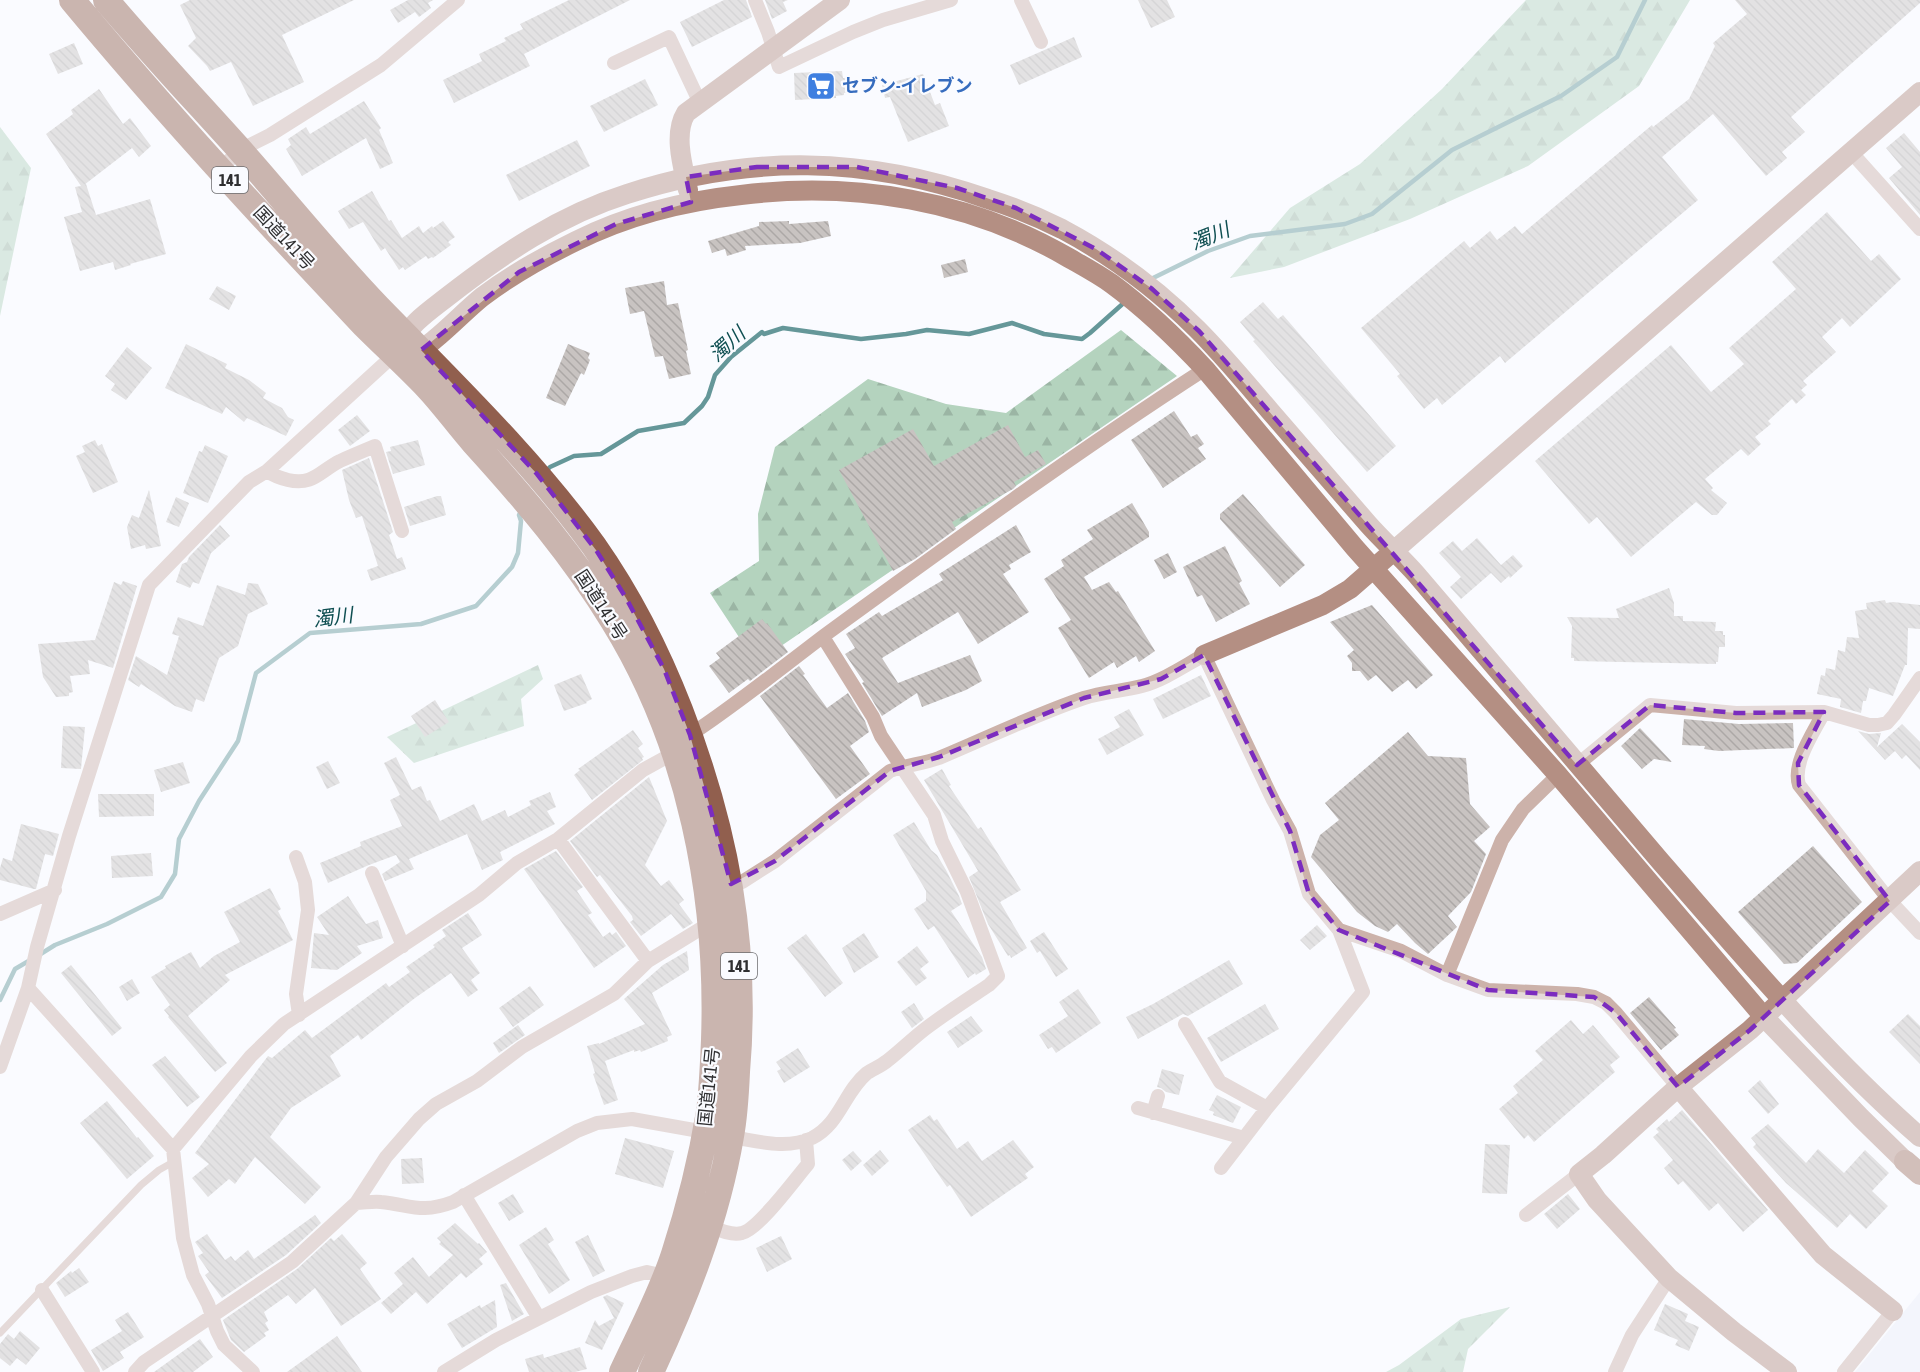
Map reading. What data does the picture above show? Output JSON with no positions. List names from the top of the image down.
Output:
{
  "streets": {
    "highway": ["141", "国道141号"]
  },
  "water": ["濁川"],
  "places": {
    "supermarket": ["セブン-イレブン"]
  }
}
